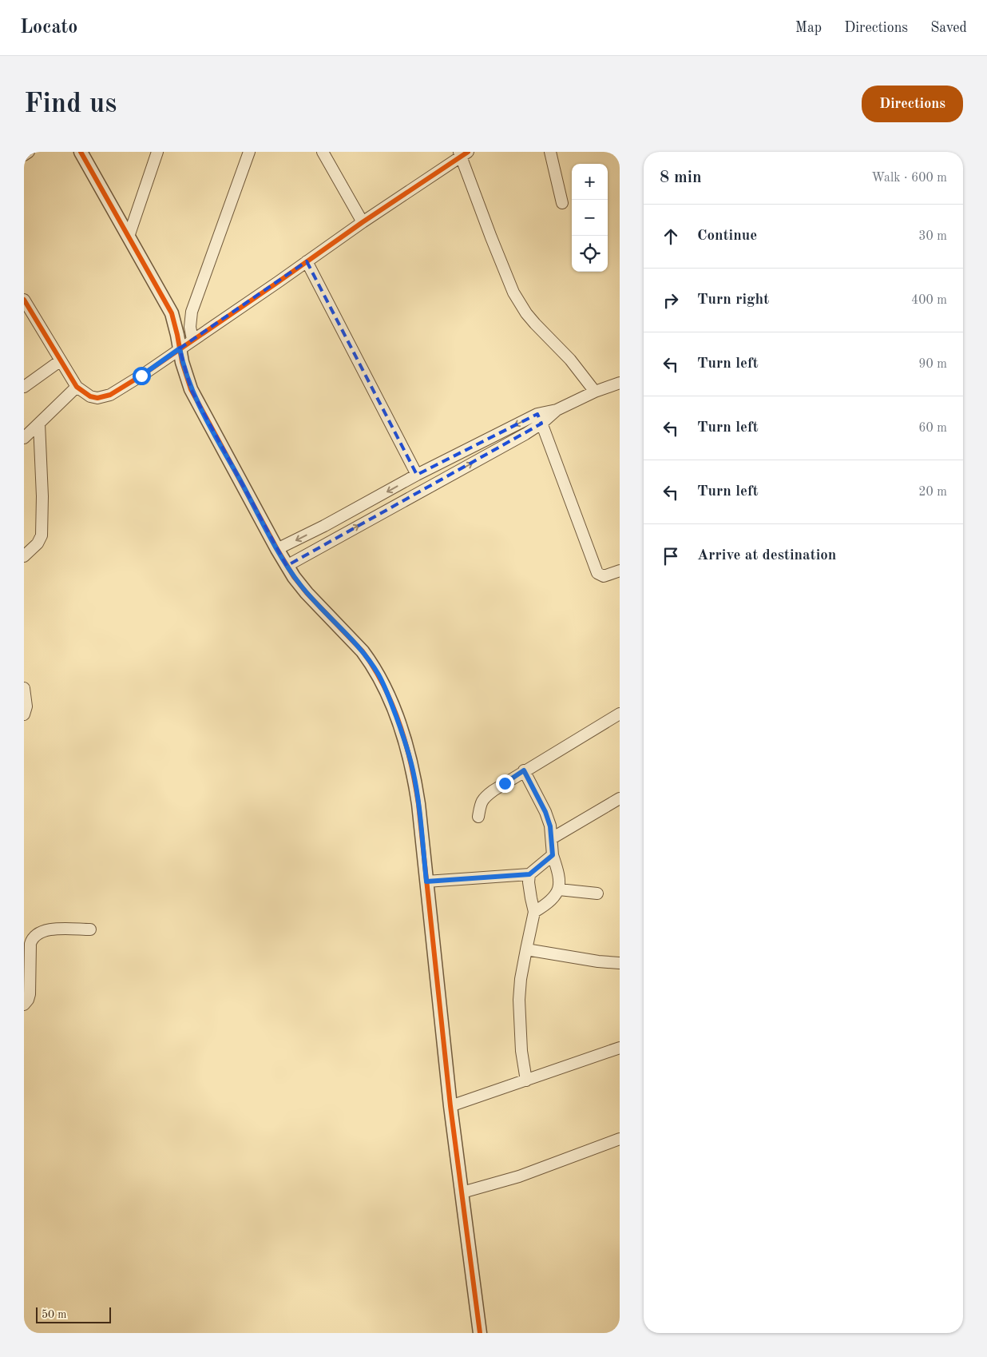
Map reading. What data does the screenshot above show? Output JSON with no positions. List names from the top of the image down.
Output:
{
  "scale_bar": "50 m",
  "page": {
    "header": "Locato",
    "nav": ["Map", "Directions", "Saved"],
    "buttons": "Directions",
    "title": "Find us",
    "heading": ["8 min", "Walk · 600 m"],
    "map_buttons": ["+", "−"],
    "list": [
      ["Continue", "30 m"],
      ["Turn right", "400 m"],
      ["Turn left", "90 m"],
      ["Turn left", "60 m"],
      ["Turn left", "20 m"],
      "Arrive at destination"
    ],
    "scale": "50 m"
  }
}
